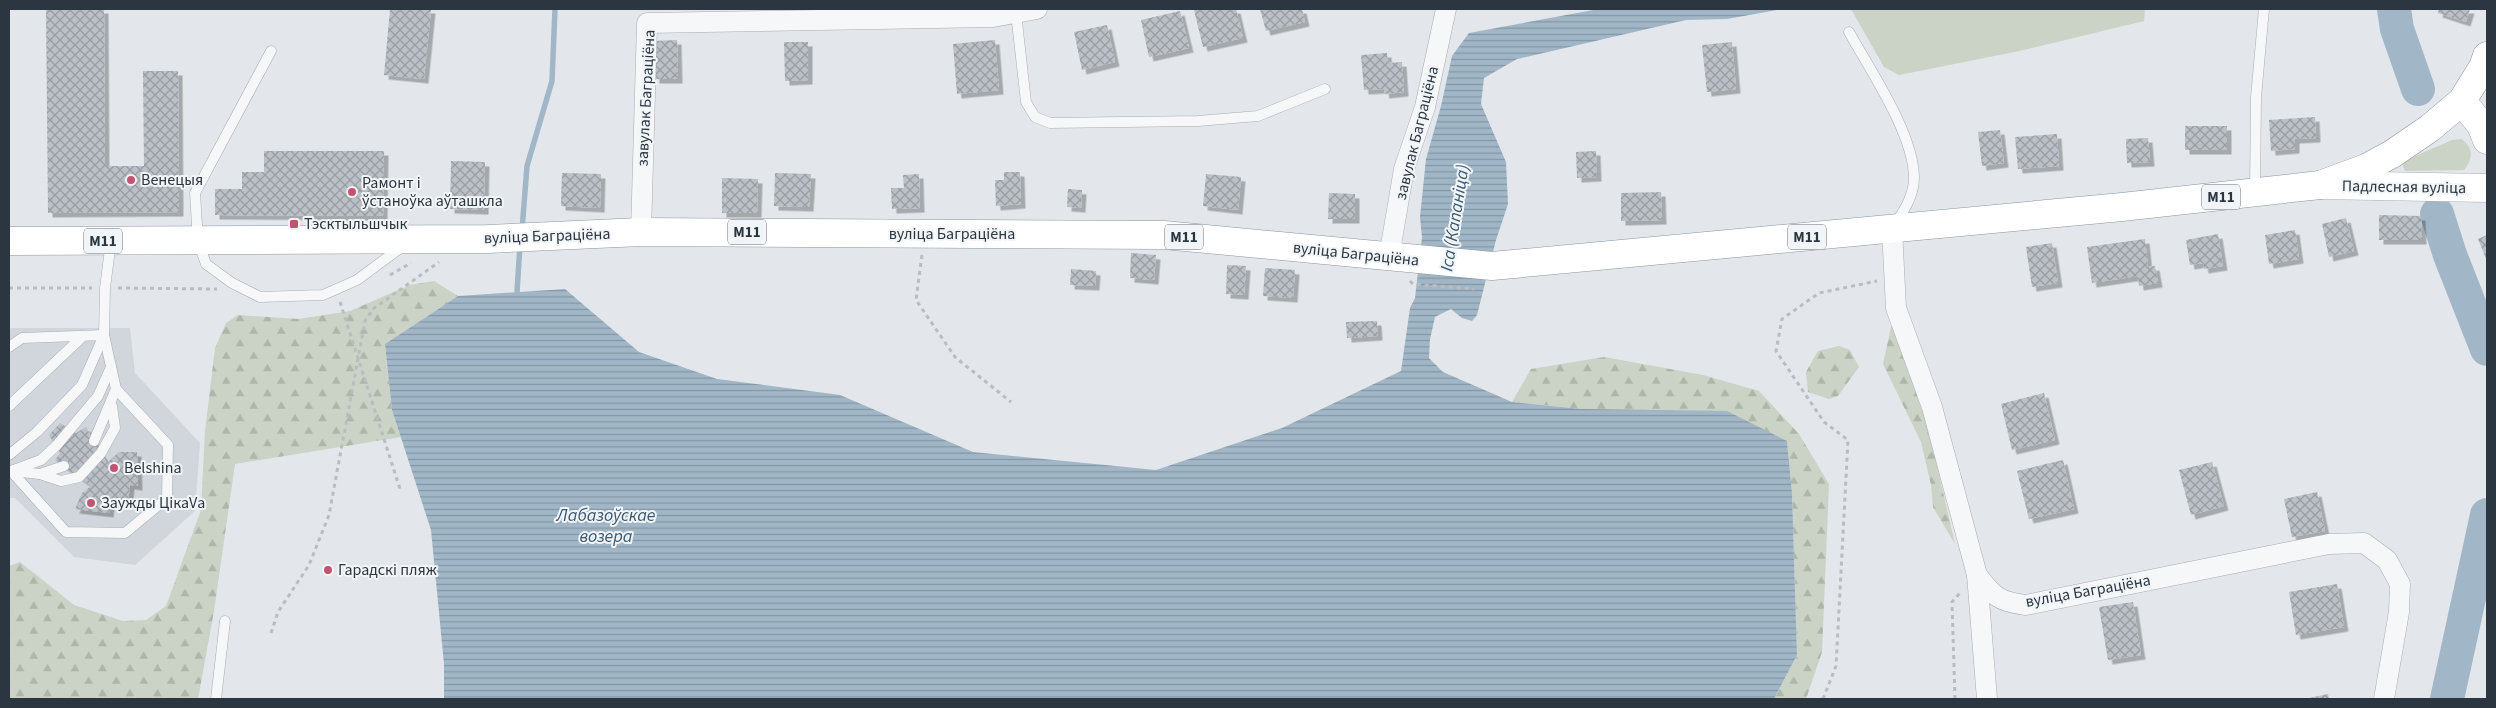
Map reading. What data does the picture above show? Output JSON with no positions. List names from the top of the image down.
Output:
{
  "streets": {
    "main road": ["Падлесная вуліца", "М11", "вуліца Баграціёна"],
    "street": ["завулак Баграціёна"]
  },
  "crossings": [
    ["завулак Баграціёна", "вуліца Баграціёна"],
    ["Падлесная вуліца", "М11"],
    ["Падлесная вуліца", "вуліца Баграціёна"],
    ["М11", "вуліца Баграціёна"]
  ],
  "water": ["Іса (Капаніца)", "Лабазоўскае возера"],
  "places": {
    "other": [
      "Венецыя",
      "Рамонт і ўстаноўка аўташкла",
      "Belshina",
      "Заужды ЦікаVа",
      "Гарадскі пляж"
    ],
    "transit": ["Тэсктыльшчык"]
  }
}
